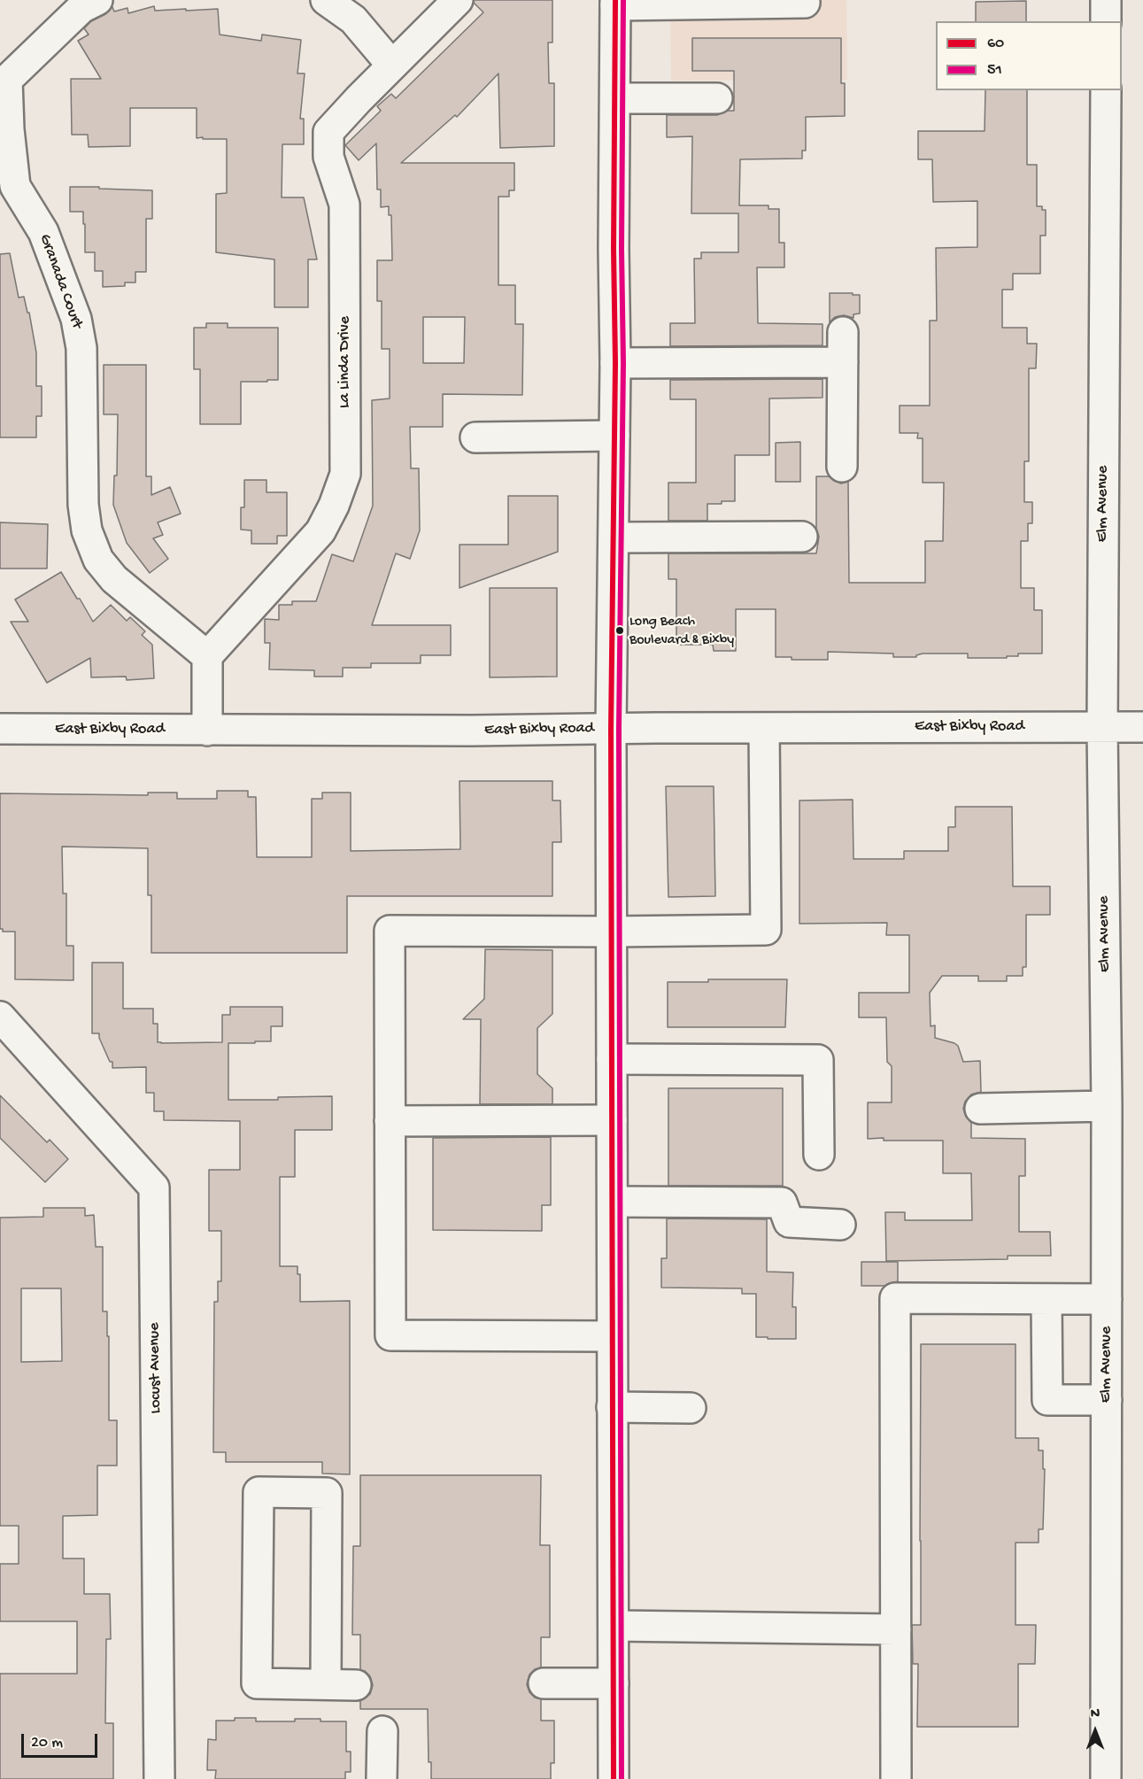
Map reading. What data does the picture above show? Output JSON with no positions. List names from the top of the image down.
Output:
{
  "streets": {
    "street": [
      "Granada Court",
      "La Linda Drive",
      "Elm Avenue",
      "East Bixby Road",
      "Locust Avenue"
    ]
  },
  "crossings": [
    ["Granada Court", "La Linda Drive"],
    ["Elm Avenue", "East Bixby Road"]
  ],
  "places": ["Long Beach Boulevard & Bixby"],
  "lines": ["transit line 60", "transit line 51"],
  "legend": ["60", "51"],
  "scale_bar": "20 m",
  "north": "top"
}
